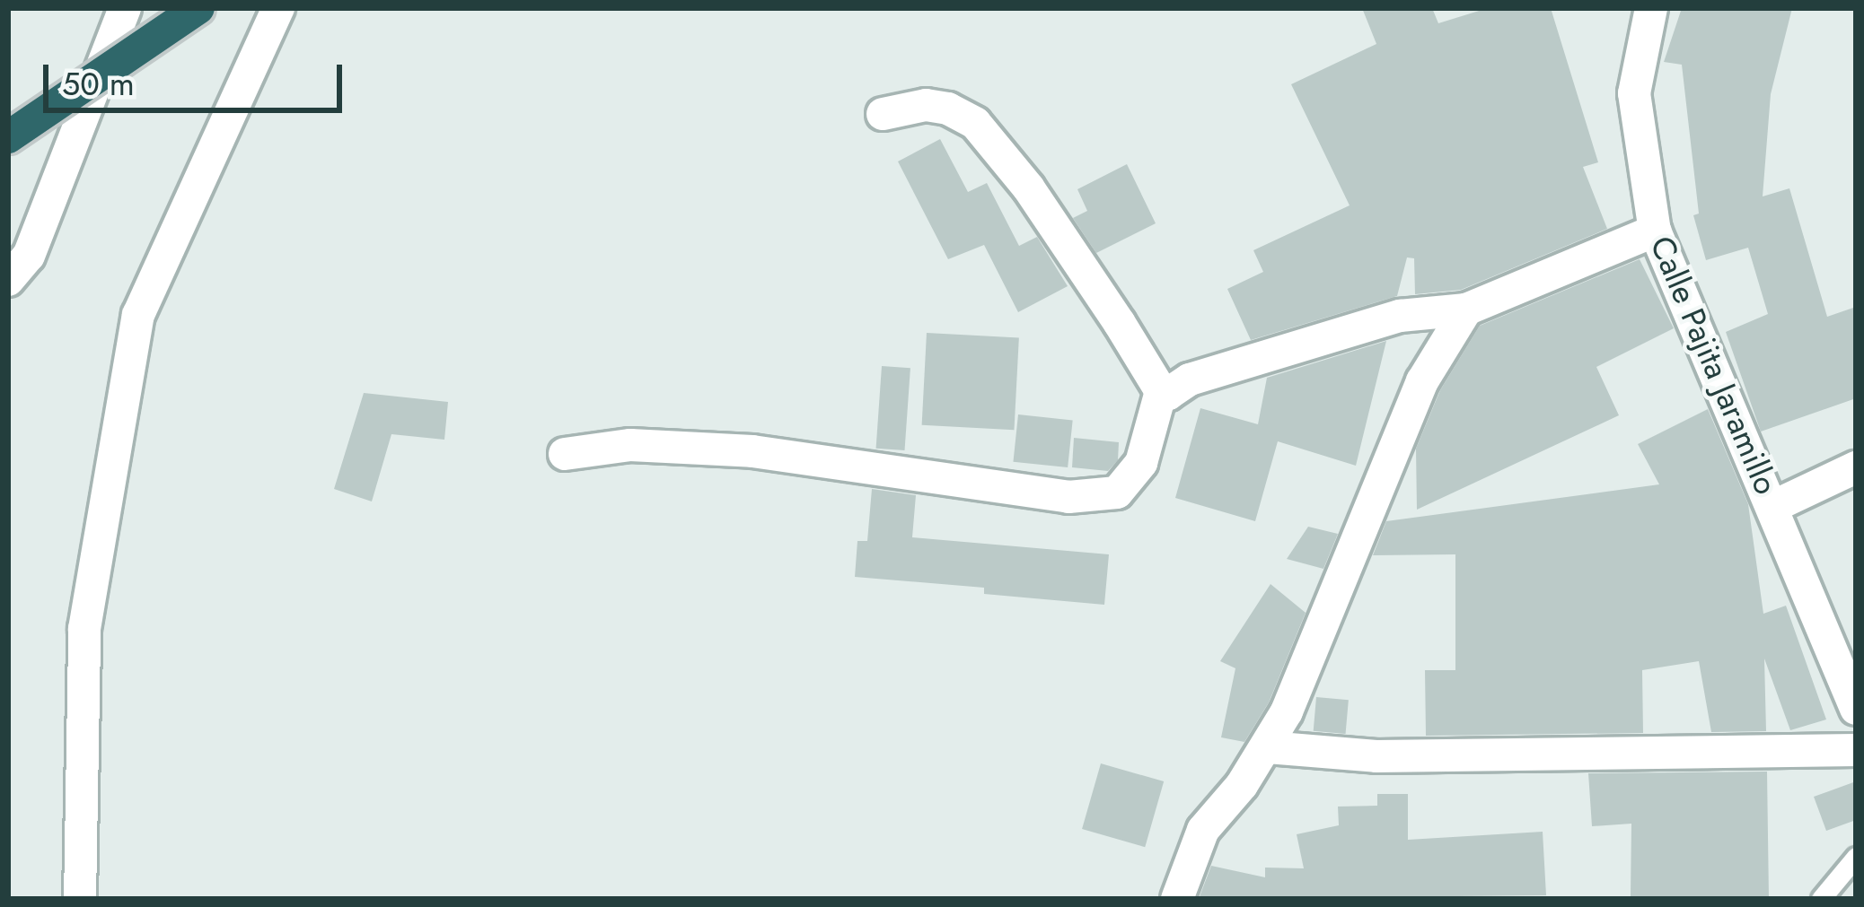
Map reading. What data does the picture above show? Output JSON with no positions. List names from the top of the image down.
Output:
{
  "streets": {
    "street": ["Calle Pajita Jaramillo"]
  },
  "scale_bar": "50 m"
}
